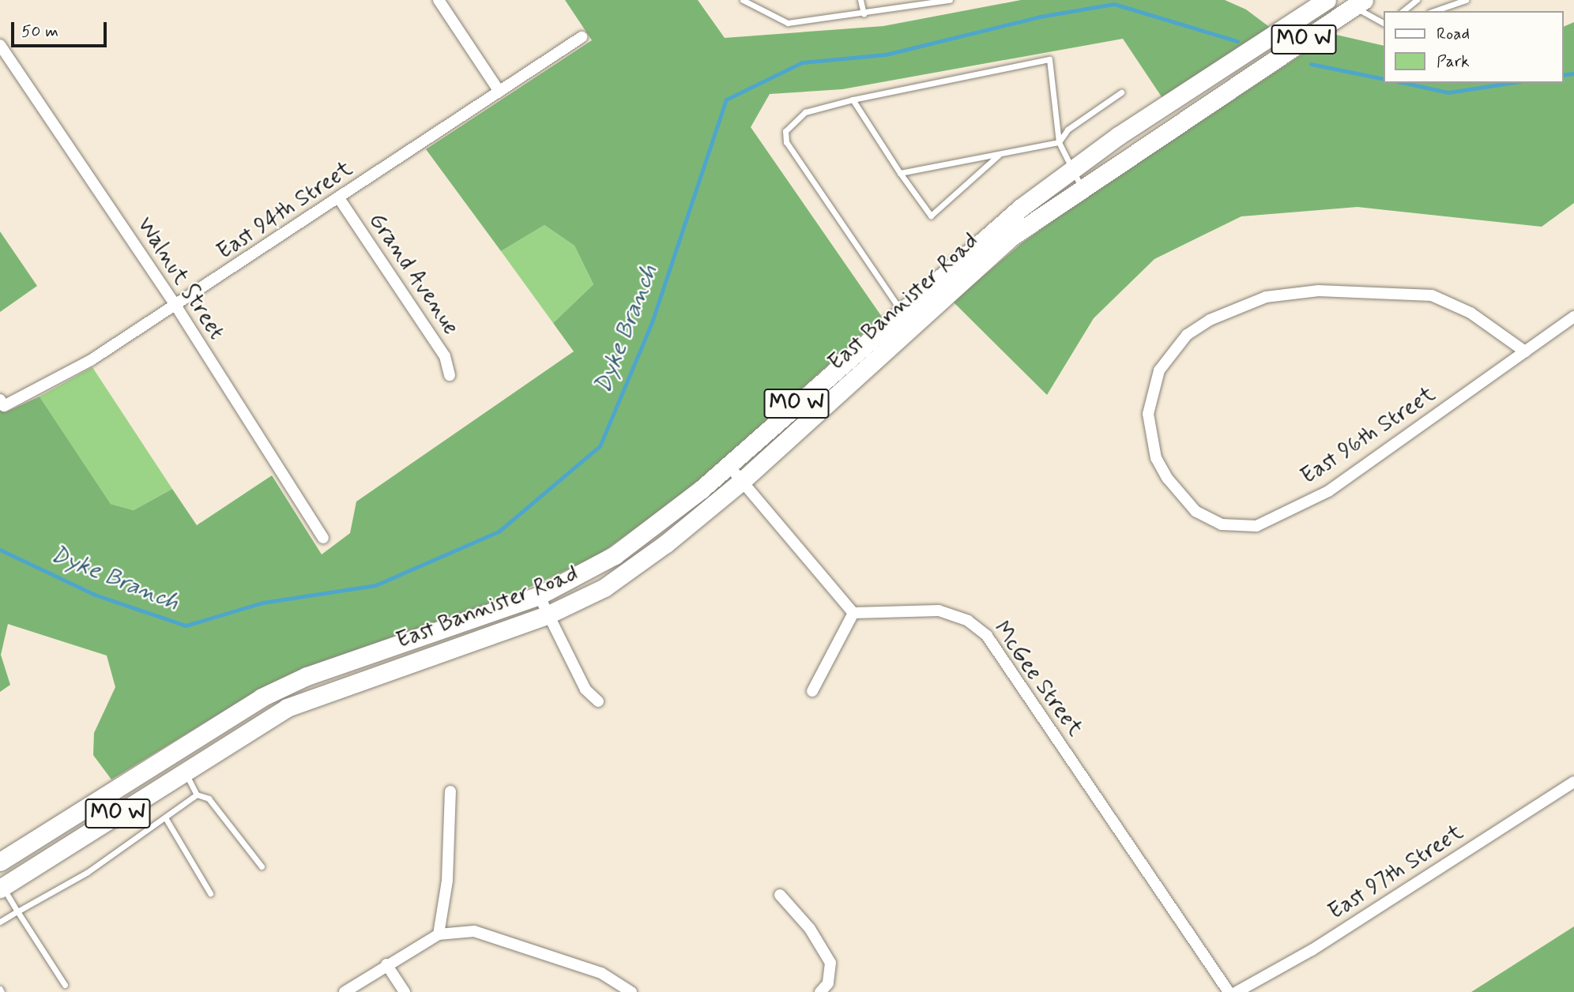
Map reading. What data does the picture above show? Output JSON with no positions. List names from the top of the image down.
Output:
{
  "streets": {
    "main road": ["MO W", "East Bannister Road"],
    "street": [
      "East 94th Street",
      "Grand Avenue",
      "Walnut Street",
      "East 96th Street",
      "McGee Street",
      "East 97th Street"
    ]
  },
  "crossings": [
    ["MO W", "East Bannister Road"],
    ["East 94th Street", "Grand Avenue"],
    ["East 94th Street", "Walnut Street"]
  ],
  "water": ["Dyke Branch"],
  "legend": ["Road", "Park"],
  "scale_bar": "50 m"
}
